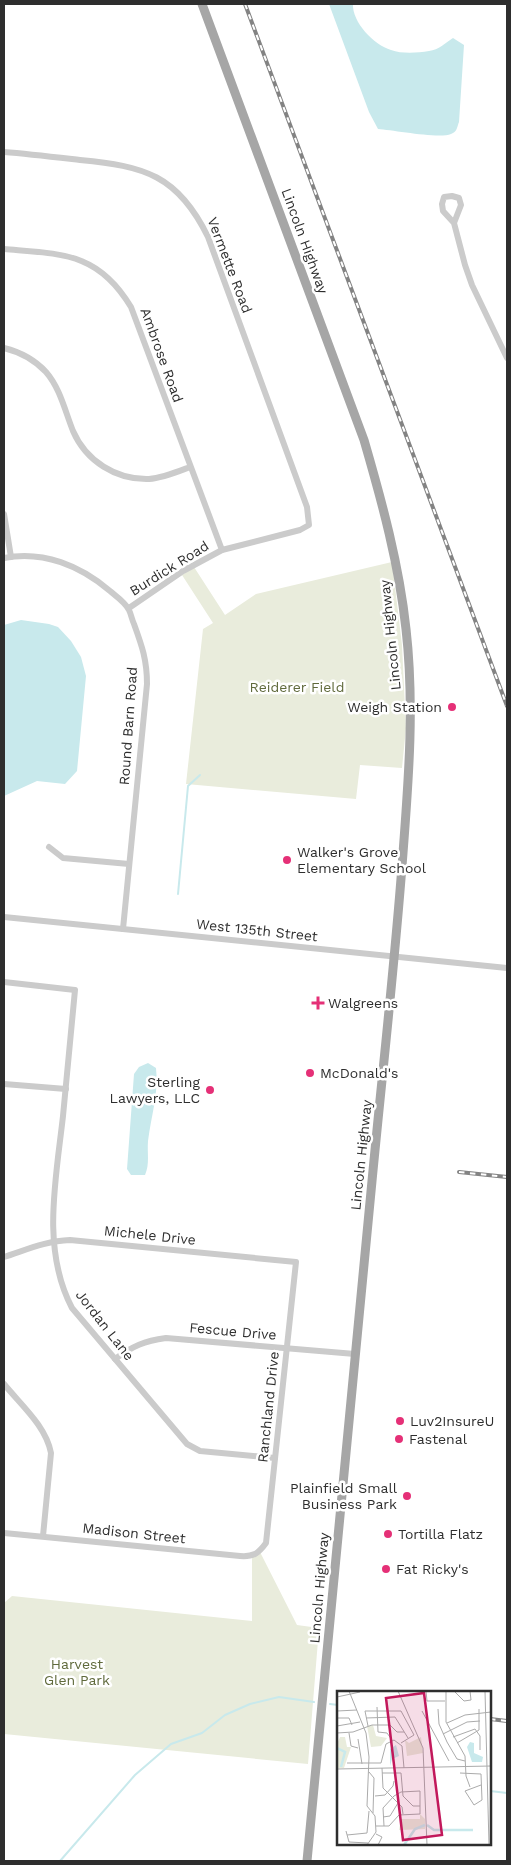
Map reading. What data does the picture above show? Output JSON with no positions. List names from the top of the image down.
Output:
{
  "streets": {
    "main road": ["Lincoln Highway"],
    "street": [
      "Vermette Road",
      "Ambrose Road",
      "Burdick Road",
      "Round Barn Road",
      "West 135th Street",
      "Michele Drive",
      "Jordan Lane",
      "Fescue Drive",
      "Ranchland Drive",
      "Madison Street"
    ]
  },
  "crossings": [
    ["Lincoln Highway", "West 135th Street"],
    ["Lincoln Highway", "Fescue Drive"],
    ["Vermette Road", "Burdick Road"],
    ["Ambrose Road", "Burdick Road"],
    ["Burdick Road", "Round Barn Road"],
    ["Round Barn Road", "West 135th Street"],
    ["Michele Drive", "Jordan Lane"],
    ["Michele Drive", "Ranchland Drive"],
    ["Jordan Lane", "Fescue Drive"],
    ["Jordan Lane", "Ranchland Drive"],
    ["Fescue Drive", "Ranchland Drive"],
    ["Ranchland Drive", "Madison Street"]
  ],
  "parks": ["Reiderer Field", "Harvest Glen Park"],
  "places": {
    "other": [
      "Weigh Station",
      "Walker's Grove Elementary School",
      "McDonald's",
      "Sterling Lawyers, LLC",
      "Luv2InsureU",
      "Fastenal",
      "Plainfield Small Business Park",
      "Tortilla Flatz",
      "Fat Ricky's"
    ],
    "health": ["Walgreens"]
  }
}
